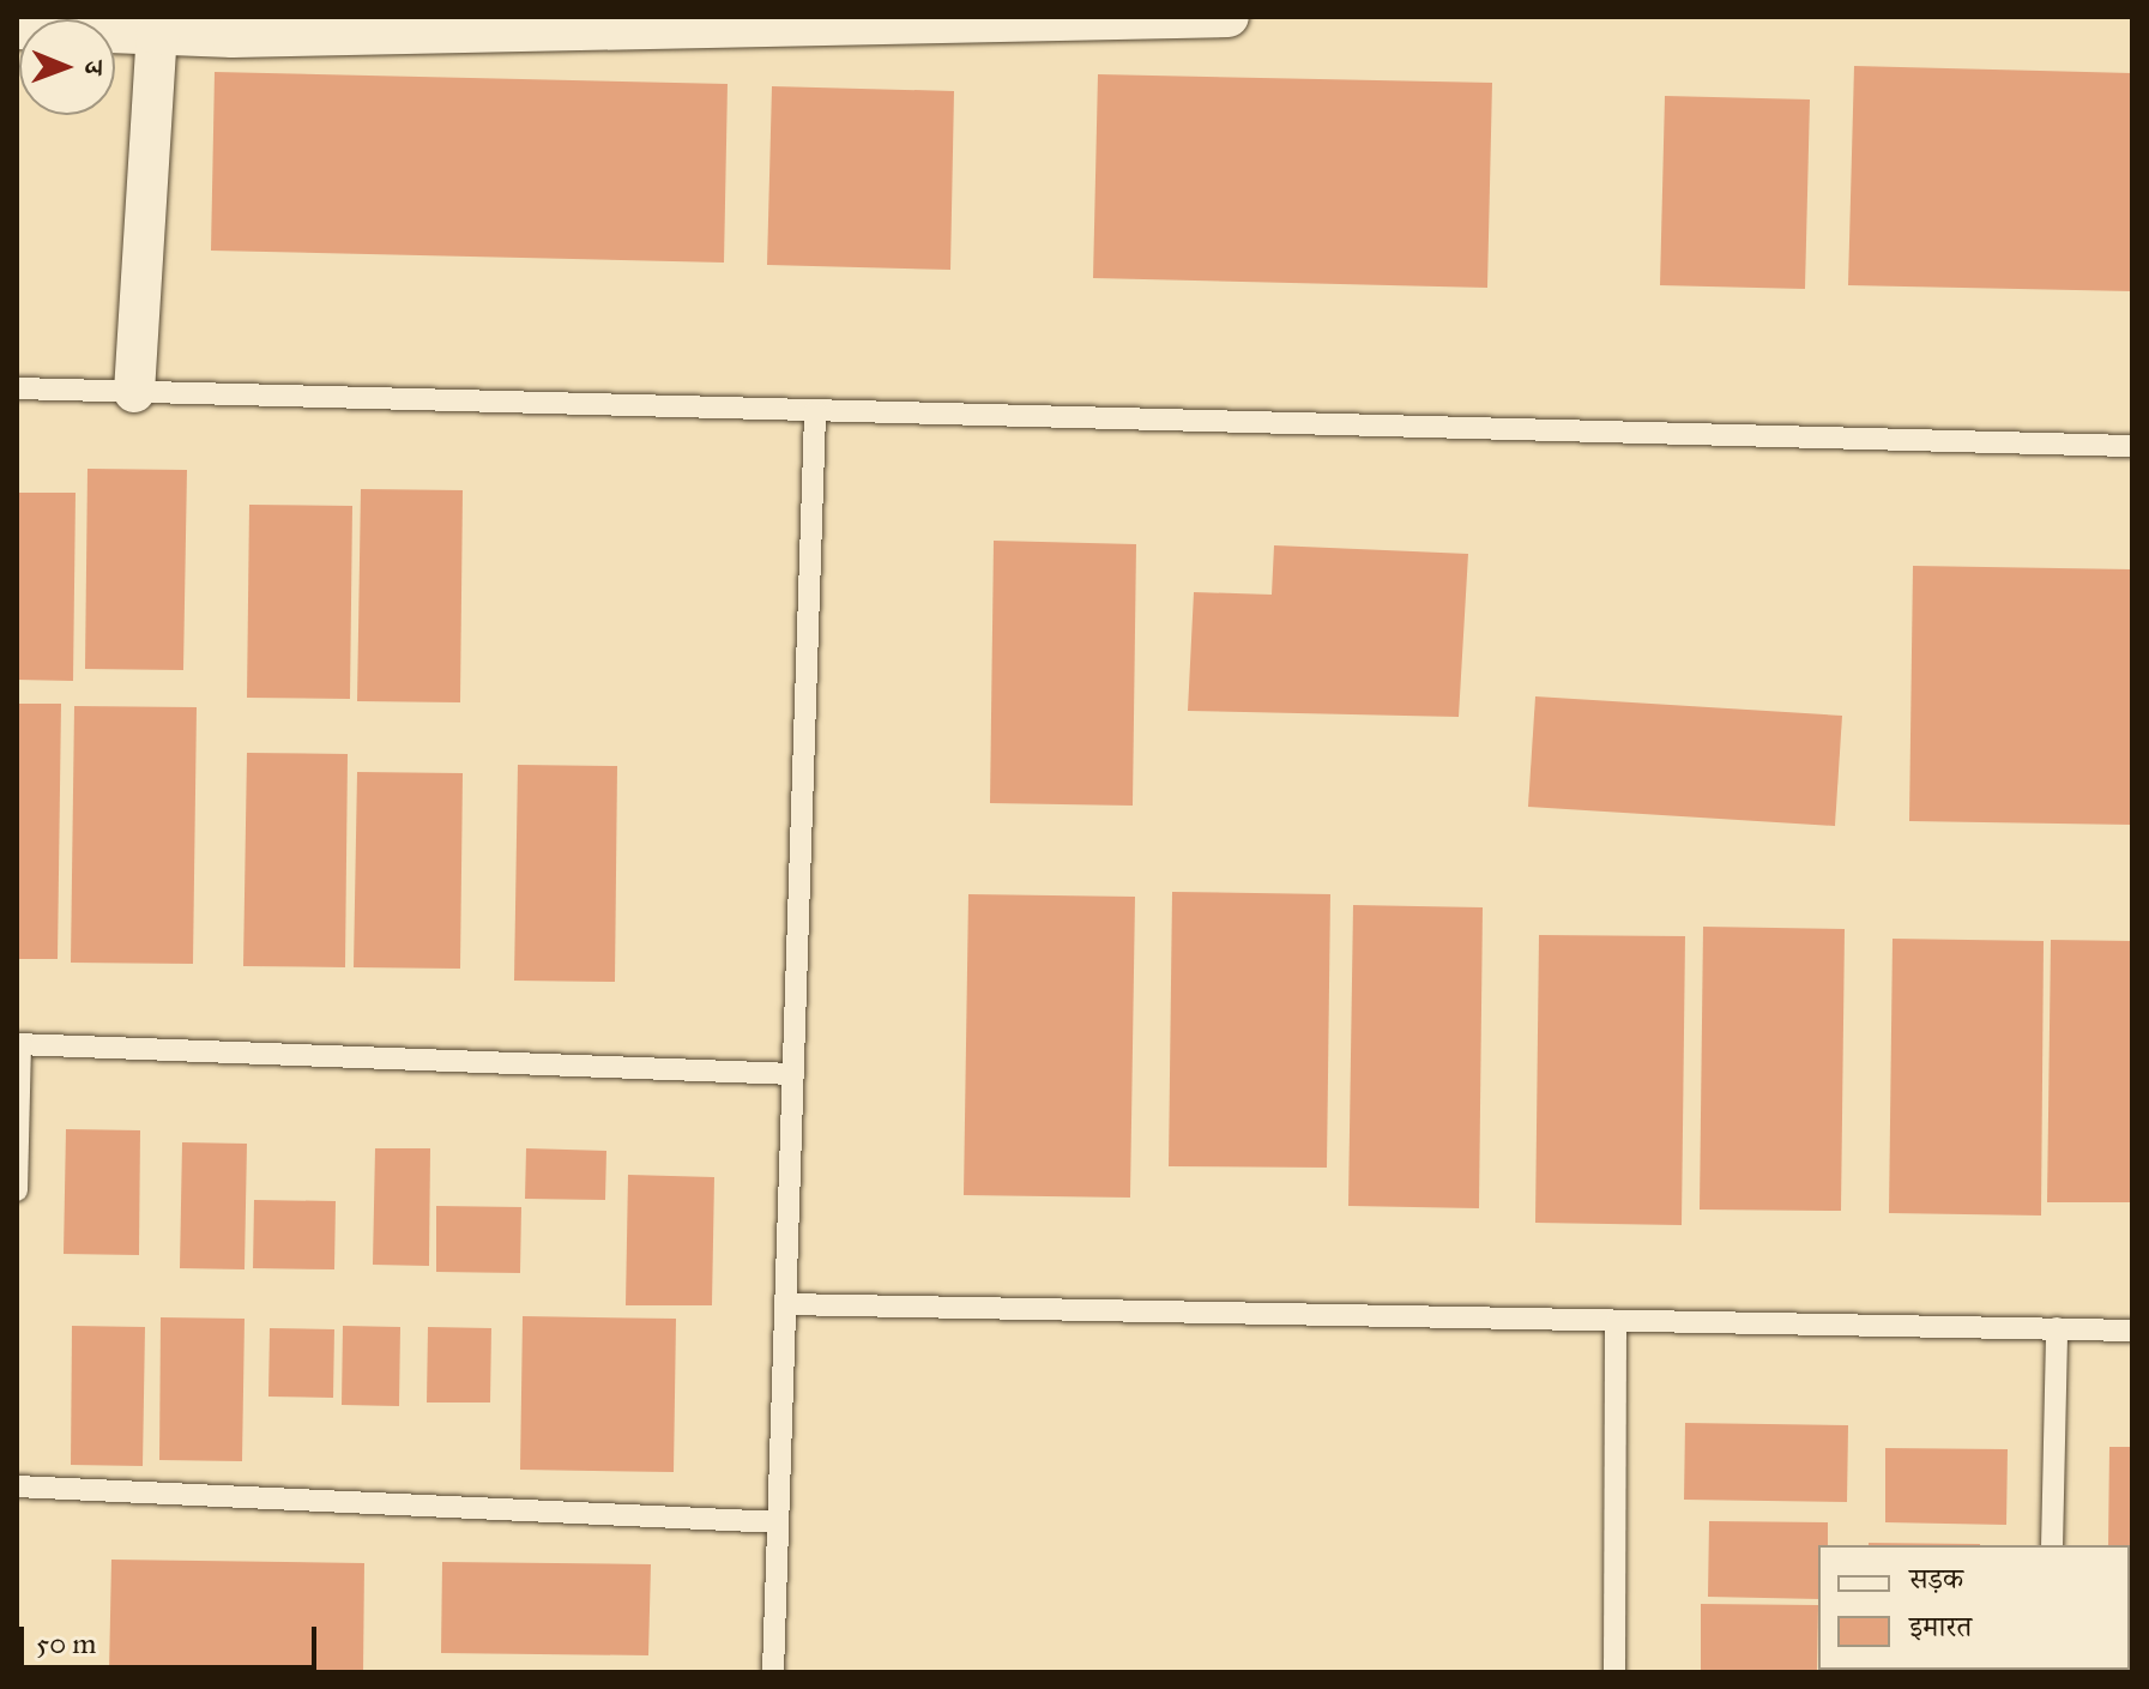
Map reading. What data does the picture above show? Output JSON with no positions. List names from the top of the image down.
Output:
{
  "legend": ["सड़क", "इमारत"],
  "scale_bar": "50 m",
  "north": "right"
}
